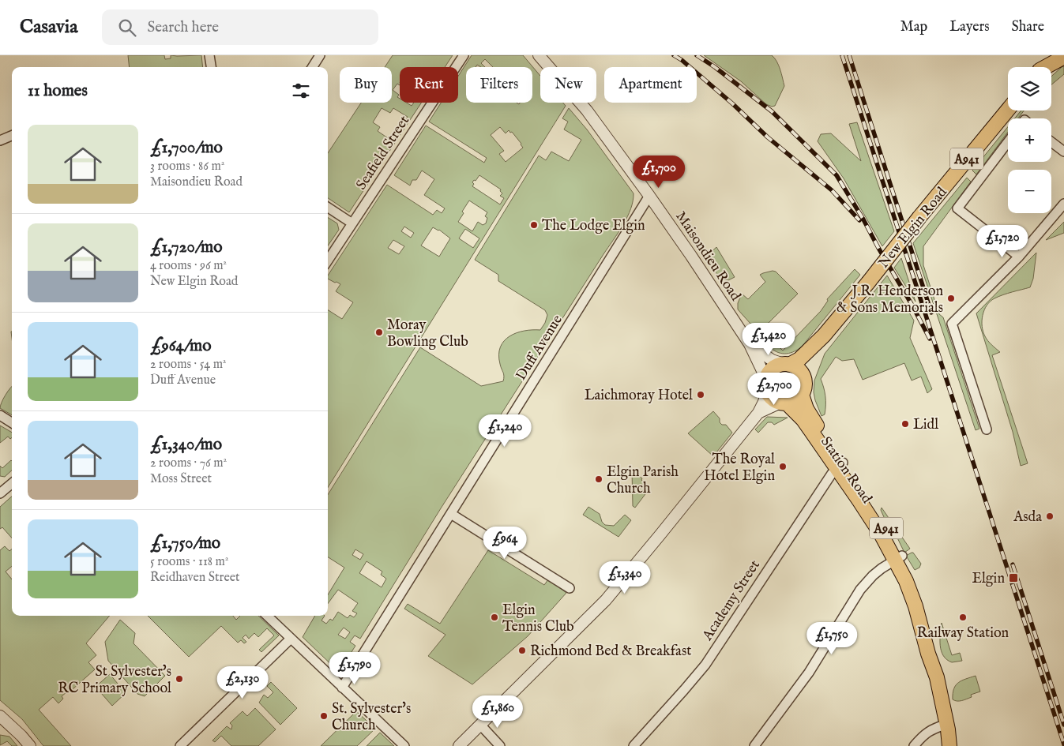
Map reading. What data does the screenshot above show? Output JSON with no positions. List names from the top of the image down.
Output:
{
  "streets": {
    "main road": ["A941", "New Elgin Road", "Station Road"],
    "street": [
      "Seafield Street",
      "Maisondieu Road",
      "Duff Avenue",
      "Academy Street"
    ]
  },
  "crossings": [
    ["New Elgin Road", "Maisondieu Road"],
    ["New Elgin Road", "Station Road"],
    ["Maisondieu Road", "Duff Avenue"],
    ["Maisondieu Road", "Station Road"],
    ["Station Road", "Academy Street"]
  ],
  "places": {
    "other": [
      "The Lodge Elgin",
      "J.R. Henderson & Sons Memorials",
      "Moray Bowling Club",
      "Laichmoray Hotel",
      "Lidl",
      "The Royal Hotel Elgin",
      "Elgin Parish Church",
      "Asda",
      "Elgin Tennis Club",
      "Railway Station",
      "Richmond Bed & Breakfast",
      "St Sylvester's RC Primary School",
      "St. Sylvester's Church"
    ],
    "transit": ["Elgin"]
  },
  "page": {
    "header": "Casavia",
    "search": "Search here",
    "nav": ["Map", "Layers", "Share"],
    "map_buttons": ["+", "−"],
    "chip": [
      "Buy",
      "Rent",
      "Filters",
      "New",
      "Apartment"
    ],
    "heading": "11 homes",
    "list": [
      {
        "name": "£1,700/mo",
        "note": "3 rooms · 86 m² · Maisondieu Road"
      },
      {
        "name": "£1,720/mo",
        "note": "4 rooms · 96 m² · New Elgin Road"
      },
      {
        "name": "£964/mo",
        "note": "2 rooms · 54 m² · Duff Avenue"
      },
      {
        "name": "£1,340/mo",
        "note": "2 rooms · 76 m² · Moss Street"
      },
      {
        "name": "£1,750/mo",
        "note": "5 rooms · 118 m² · Reidhaven Street"
      }
    ],
    "price": [
      "£1,700",
      "£1,720",
      "£1,420",
      "£2,700",
      "£1,240",
      "£964",
      "£1,340",
      "£1,750",
      "£1,790",
      "£2,130",
      "£1,860"
    ]
  }
}
